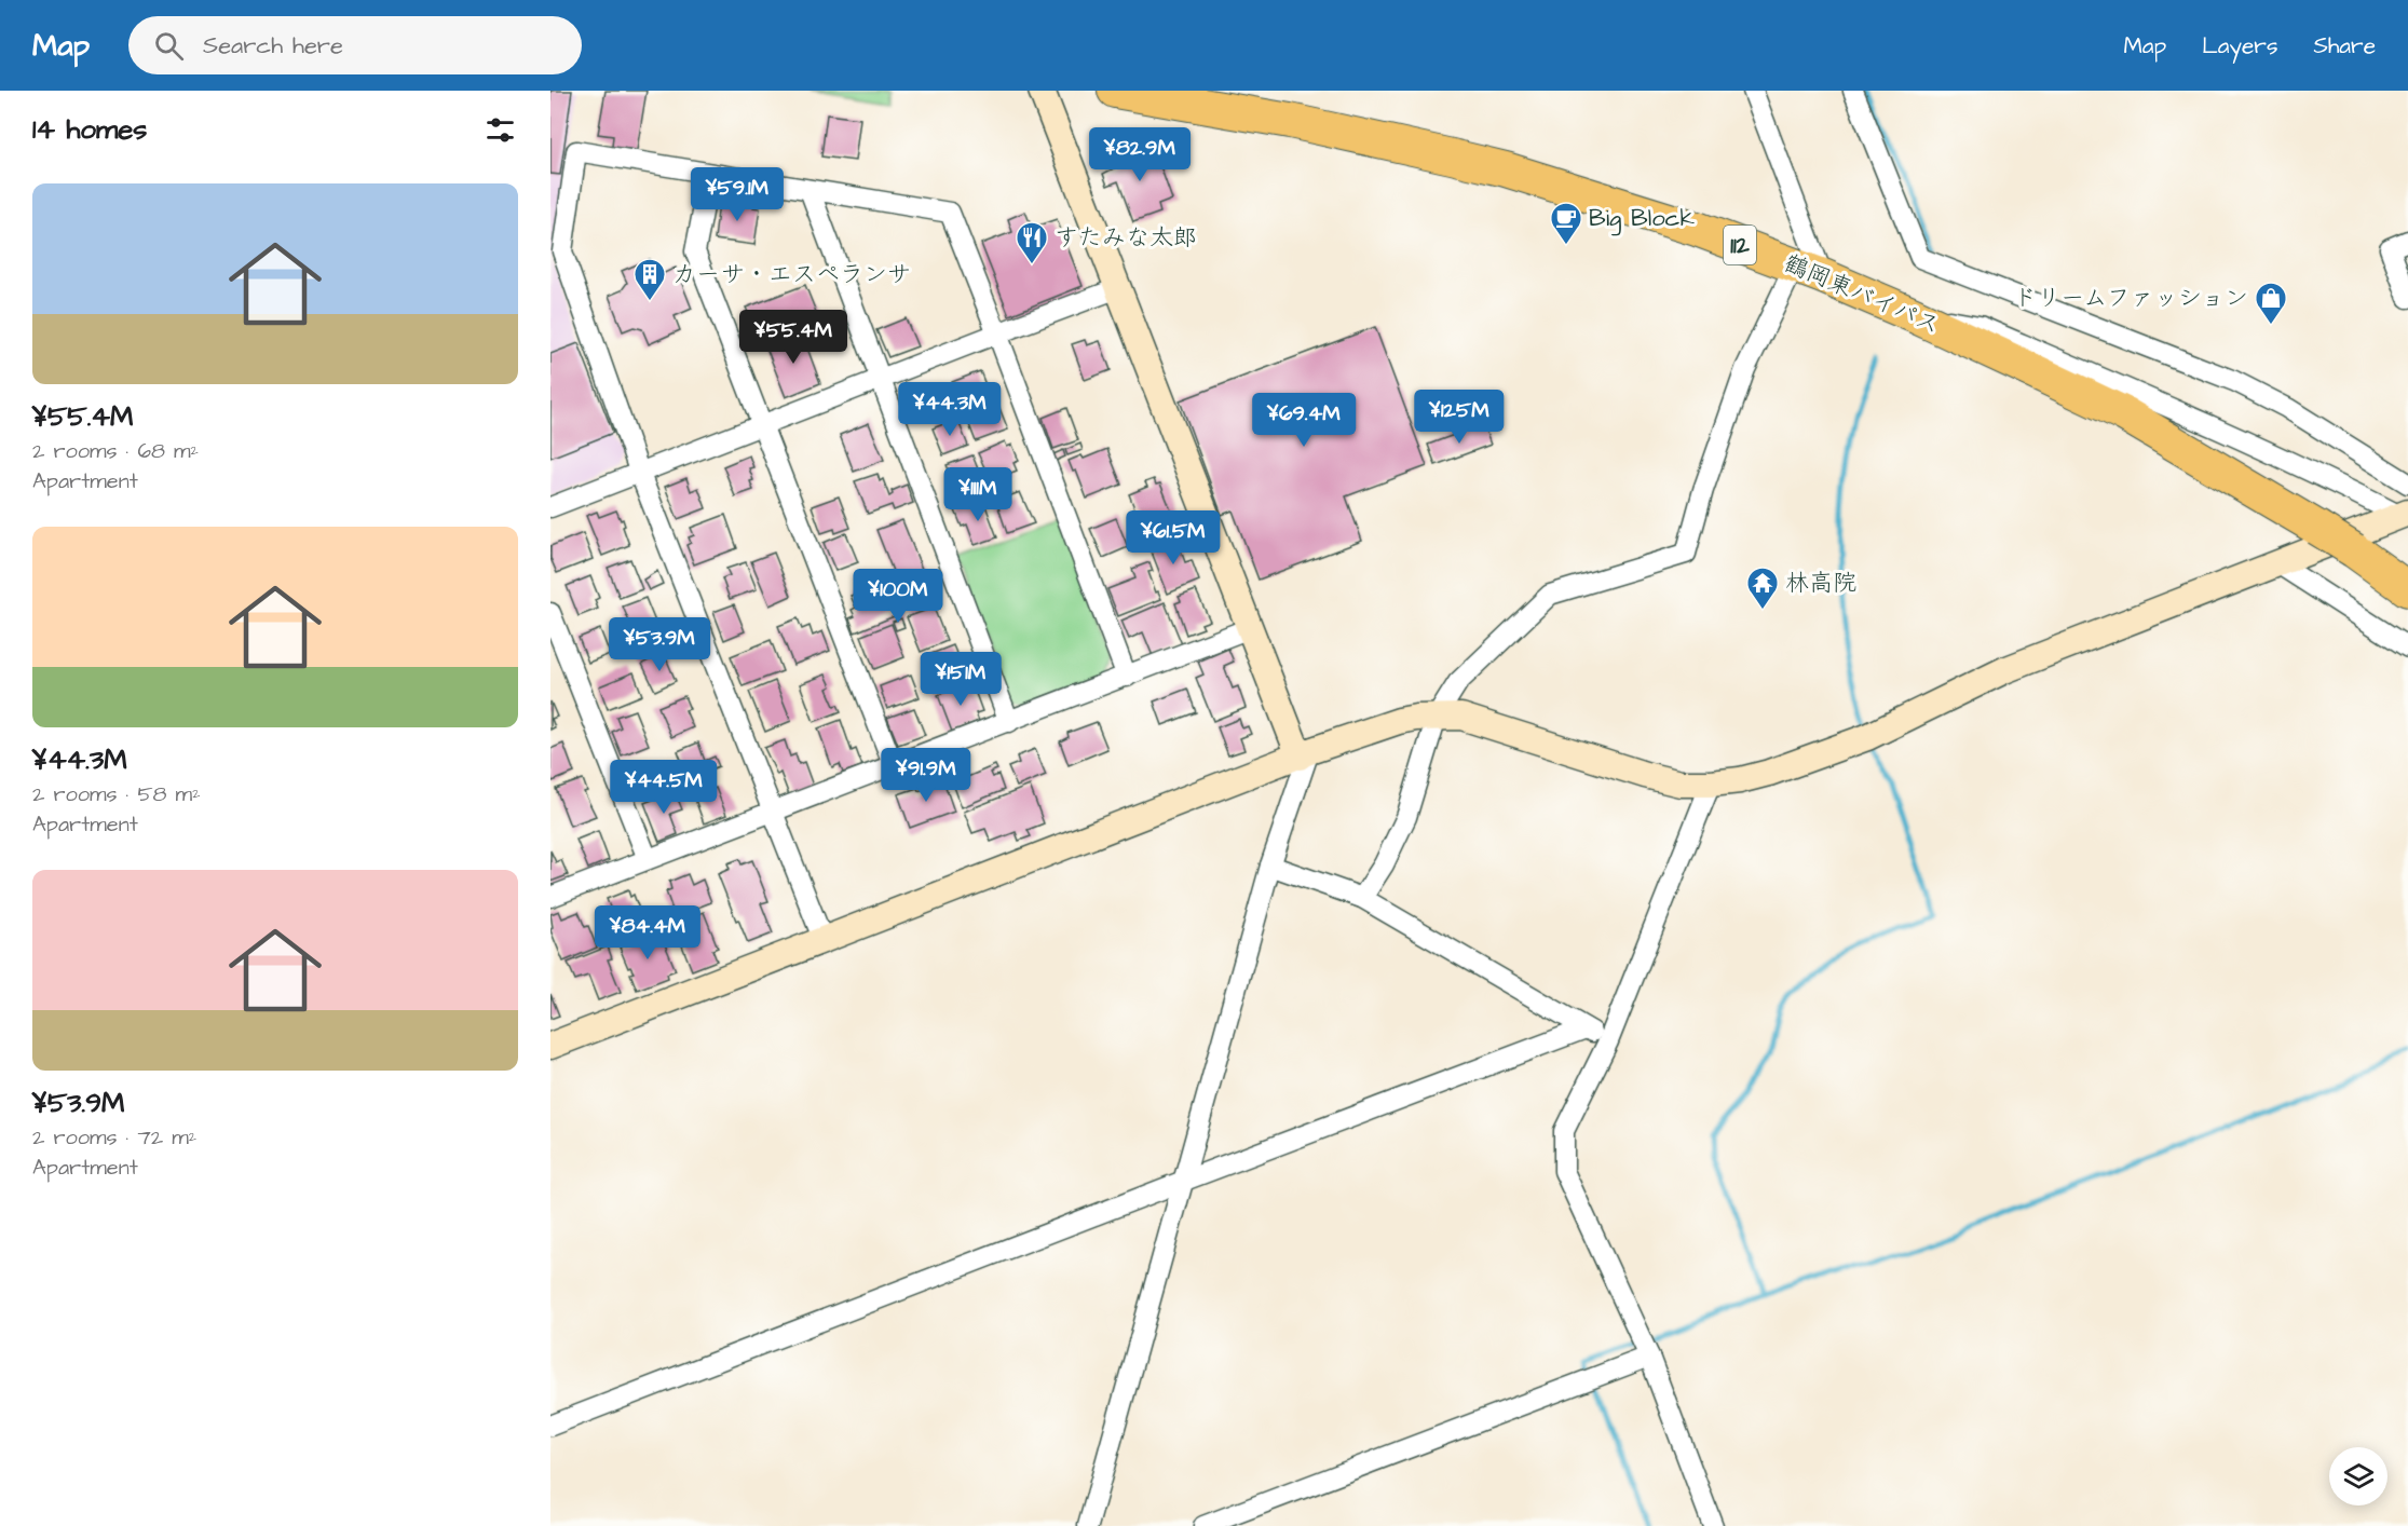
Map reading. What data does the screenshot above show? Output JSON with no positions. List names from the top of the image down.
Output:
{
  "streets": {
    "highway": ["112", "鶴岡東バイパス"]
  },
  "places": {
    "cafe": ["Big Block"],
    "restaurant": ["すたみな太郎"],
    "building": ["カーサ・エスペランサ"],
    "shop": ["ドリームファッション"],
    "temple": ["林高院"]
  },
  "page": {
    "header": "Map",
    "search": "Search here",
    "nav": ["Map", "Layers", "Share"],
    "heading": "14 homes",
    "price": [
      "¥82.9M",
      "¥59.1M",
      "¥55.4M",
      "¥44.3M",
      "¥125M",
      "¥69.4M",
      "¥111M",
      "¥61.5M",
      "¥100M",
      "¥53.9M",
      "¥151M",
      "¥91.9M",
      "¥44.5M",
      "¥84.4M"
    ],
    "list": [
      {
        "name": "¥55.4M",
        "note": "2 rooms · 68 m² · Apartment"
      },
      {
        "name": "¥44.3M",
        "note": "2 rooms · 58 m² · Apartment"
      },
      {
        "name": "¥53.9M",
        "note": "2 rooms · 72 m² · Apartment"
      }
    ]
  }
}
